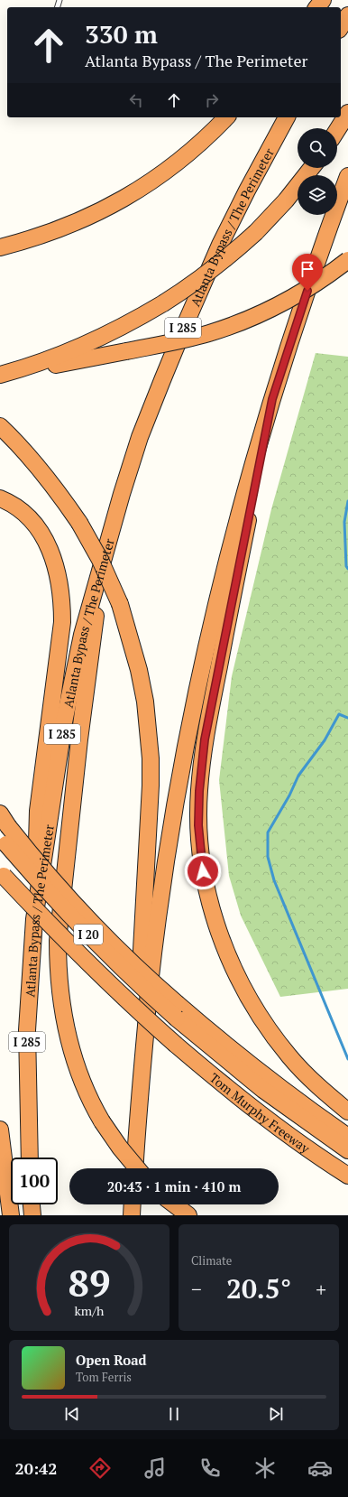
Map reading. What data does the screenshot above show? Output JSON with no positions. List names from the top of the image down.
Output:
{
  "streets": {
    "highway": [
      "Atlanta Bypass / The Perimeter",
      "I 285",
      "I 20",
      "Tom Murphy Freeway"
    ]
  },
  "crossings": [
    ["I 20", "Tom Murphy Freeway"]
  ],
  "page": {
    "turn": ["330 m", "Atlanta Bypass / The Perimeter"],
    "limit": "100",
    "trip": "20:43 · 1 min · 410 m",
    "tile": "Climate",
    "heat": ["−", "20.5°", "+"],
    "song": ["Open Road", "Tom Ferris"],
    "tabs": "20:42",
    "gauge": ["89", "km/h"]
  }
}
